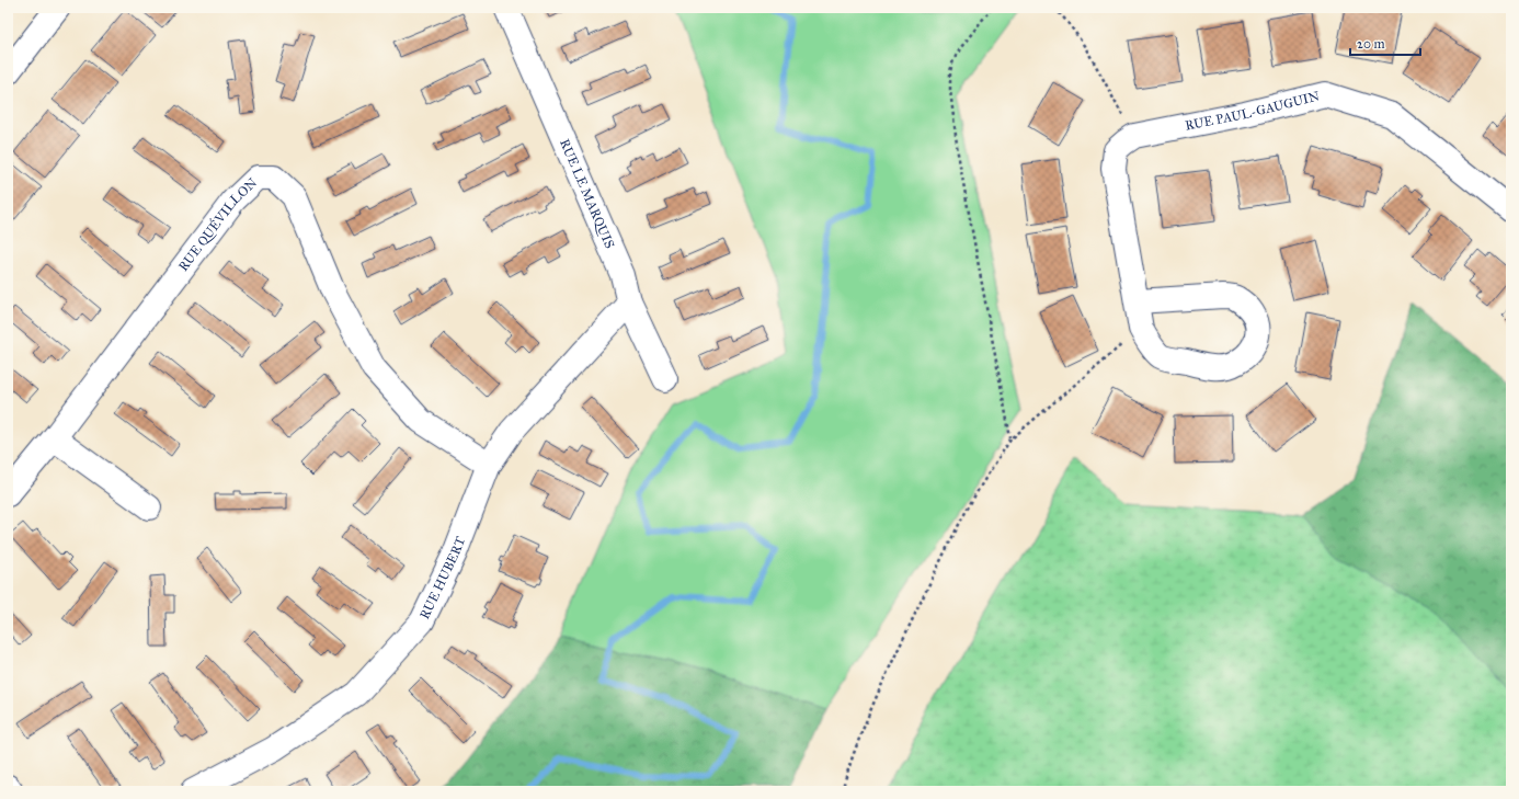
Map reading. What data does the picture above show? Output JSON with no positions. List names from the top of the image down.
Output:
{
  "streets": {
    "street": [
      "RUE PAUL-GAUGUIN",
      "RUE LE MARQUIS",
      "RUE QUÉVILLON",
      "RUE HUBERT"
    ]
  },
  "crossings": [
    ["RUE LE MARQUIS", "RUE HUBERT"],
    ["RUE QUÉVILLON", "RUE HUBERT"]
  ],
  "scale_bar": "20 m"
}
